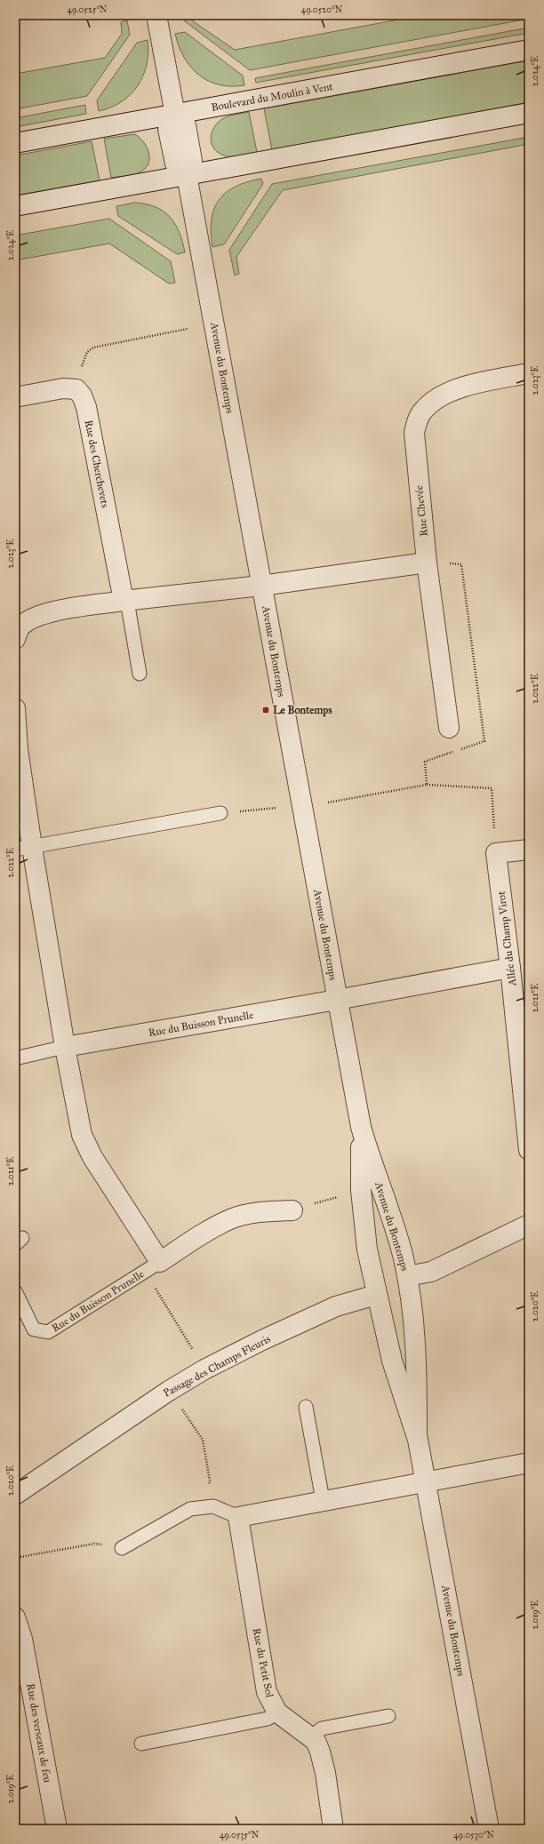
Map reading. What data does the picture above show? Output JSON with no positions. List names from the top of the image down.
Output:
{
  "streets": {
    "street": [
      "Boulevard du Moulin à Vent",
      "Avenue du Bontemps",
      "Rue des Cherchevets",
      "Rue Chevée",
      "Allée du Champ Virot",
      "Rue du Buisson Prunelle",
      "Passage des Champs Fleuris",
      "Rue du Petit Sol",
      "Rue des verseaux de feu"
    ]
  },
  "crossings": [
    ["Avenue du Bontemps", "Rue du Buisson Prunelle"],
    ["Avenue du Bontemps", "Passage des Champs Fleuris"],
    ["Allée du Champ Virot", "Rue du Buisson Prunelle"]
  ],
  "places": {
    "transit": ["Le Bontemps"]
  },
  "coordinates": [
    "49.0525°N",
    "49.0520°N",
    "2.024°E",
    "2.023°E",
    "2.022°E",
    "2.021°E",
    "2.020°E",
    "2.019°E",
    "49.0535°N",
    "49.0530°N"
  ]
}
